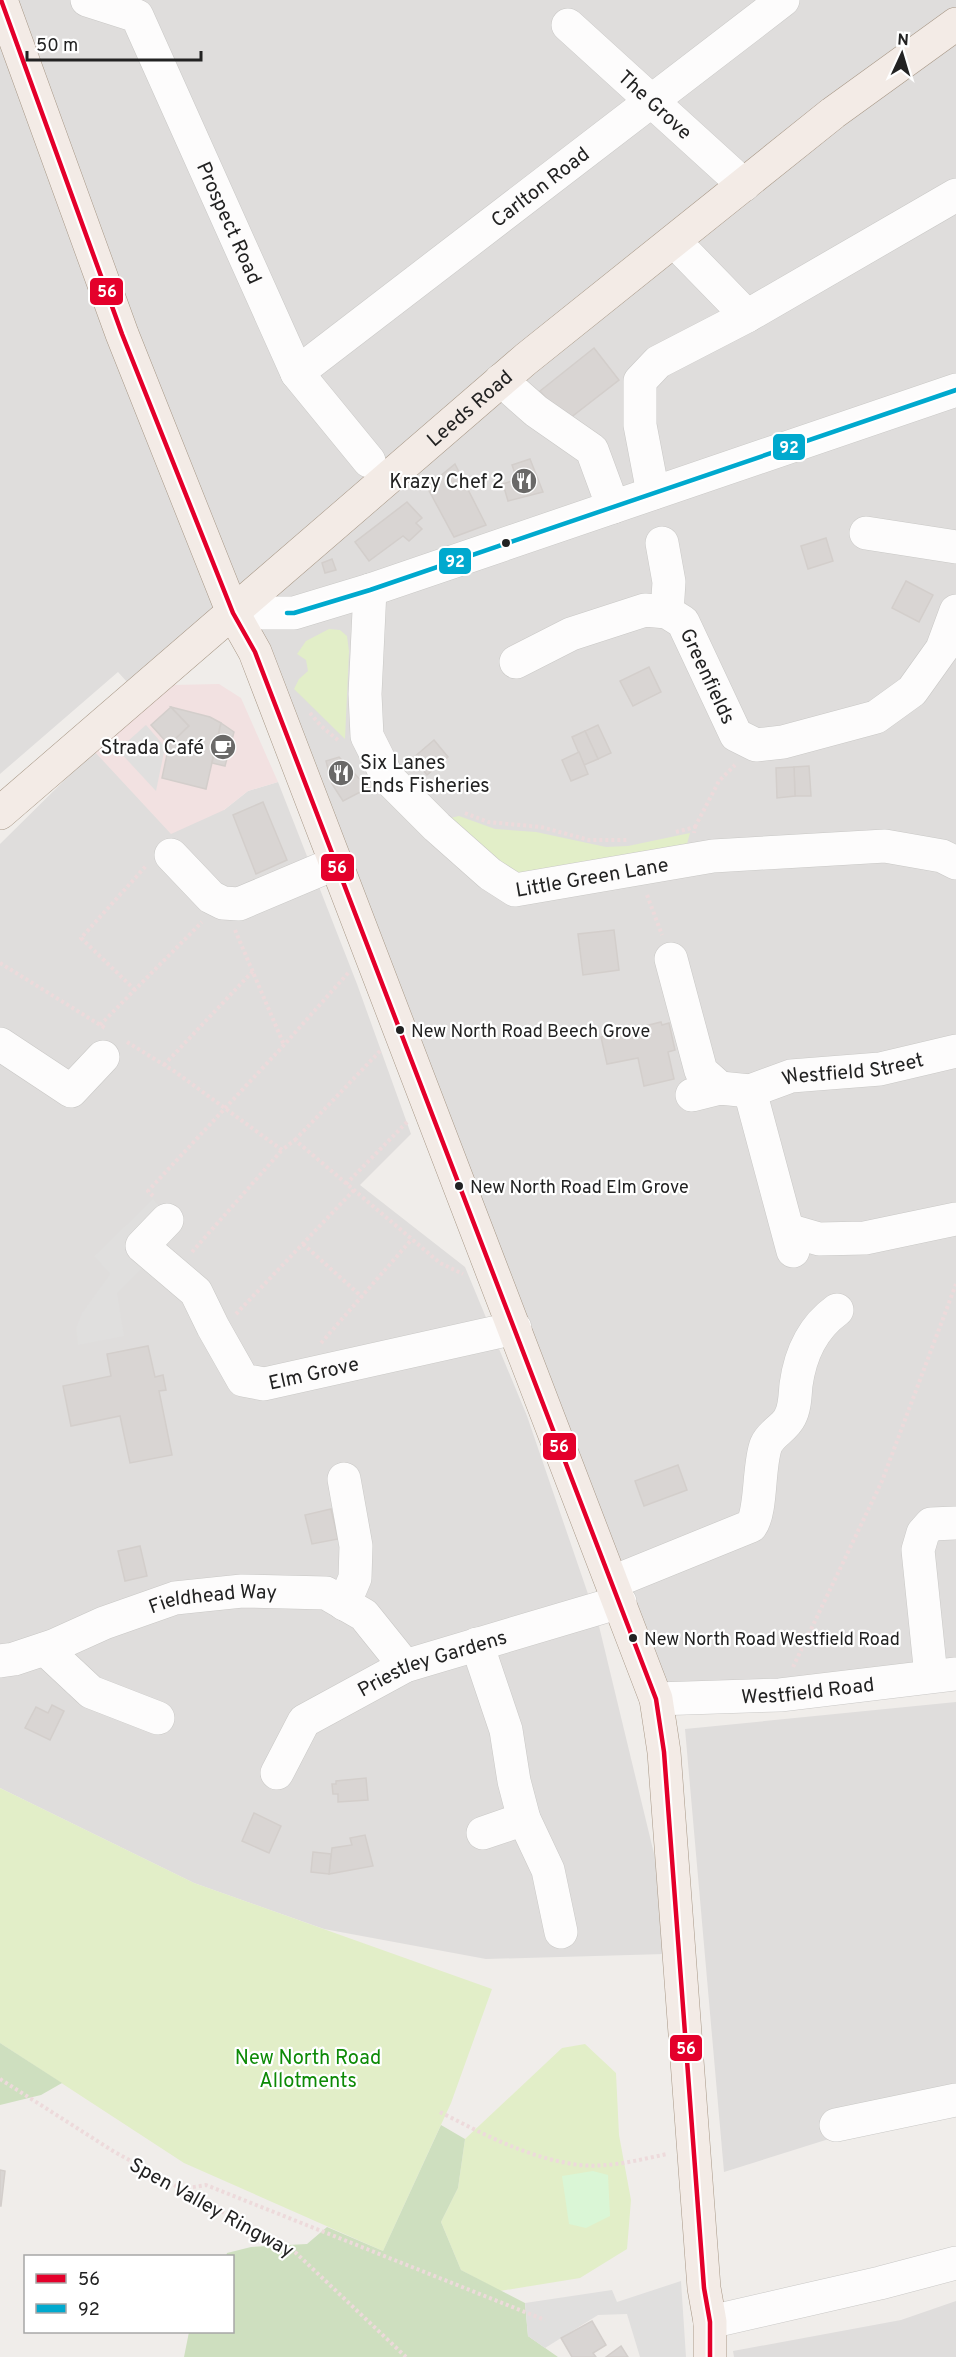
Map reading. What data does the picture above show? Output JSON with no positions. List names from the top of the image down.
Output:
{
  "streets": {
    "main road": ["Leeds Road"],
    "street": [
      "The Grove",
      "Carlton Road",
      "Prospect Road",
      "Greenfields",
      "Little Green Lane",
      "Westfield Street",
      "Elm Grove",
      "Fieldhead Way",
      "Priestley Gardens",
      "Westfield Road"
    ],
    "path": ["Spen Valley Ringway"]
  },
  "crossings": [
    ["The Grove", "Carlton Road"],
    ["The Grove", "Leeds Road"],
    ["Carlton Road", "Prospect Road"],
    ["Fieldhead Way", "Priestley Gardens"]
  ],
  "parks": ["New North Road Allotments"],
  "places": {
    "restaurant": ["Krazy Chef 2", "Six Lanes Ends Fisheries"],
    "cafe": ["Strada Café"],
    "other": ["New North Road Beech Grove", "New North Road Elm Grove", "New North Road Westfield Road"]
  },
  "lines": ["transit line 56", "transit line 92"],
  "legend": ["56", "92"],
  "scale_bar": "50 m",
  "north": "top"
}
